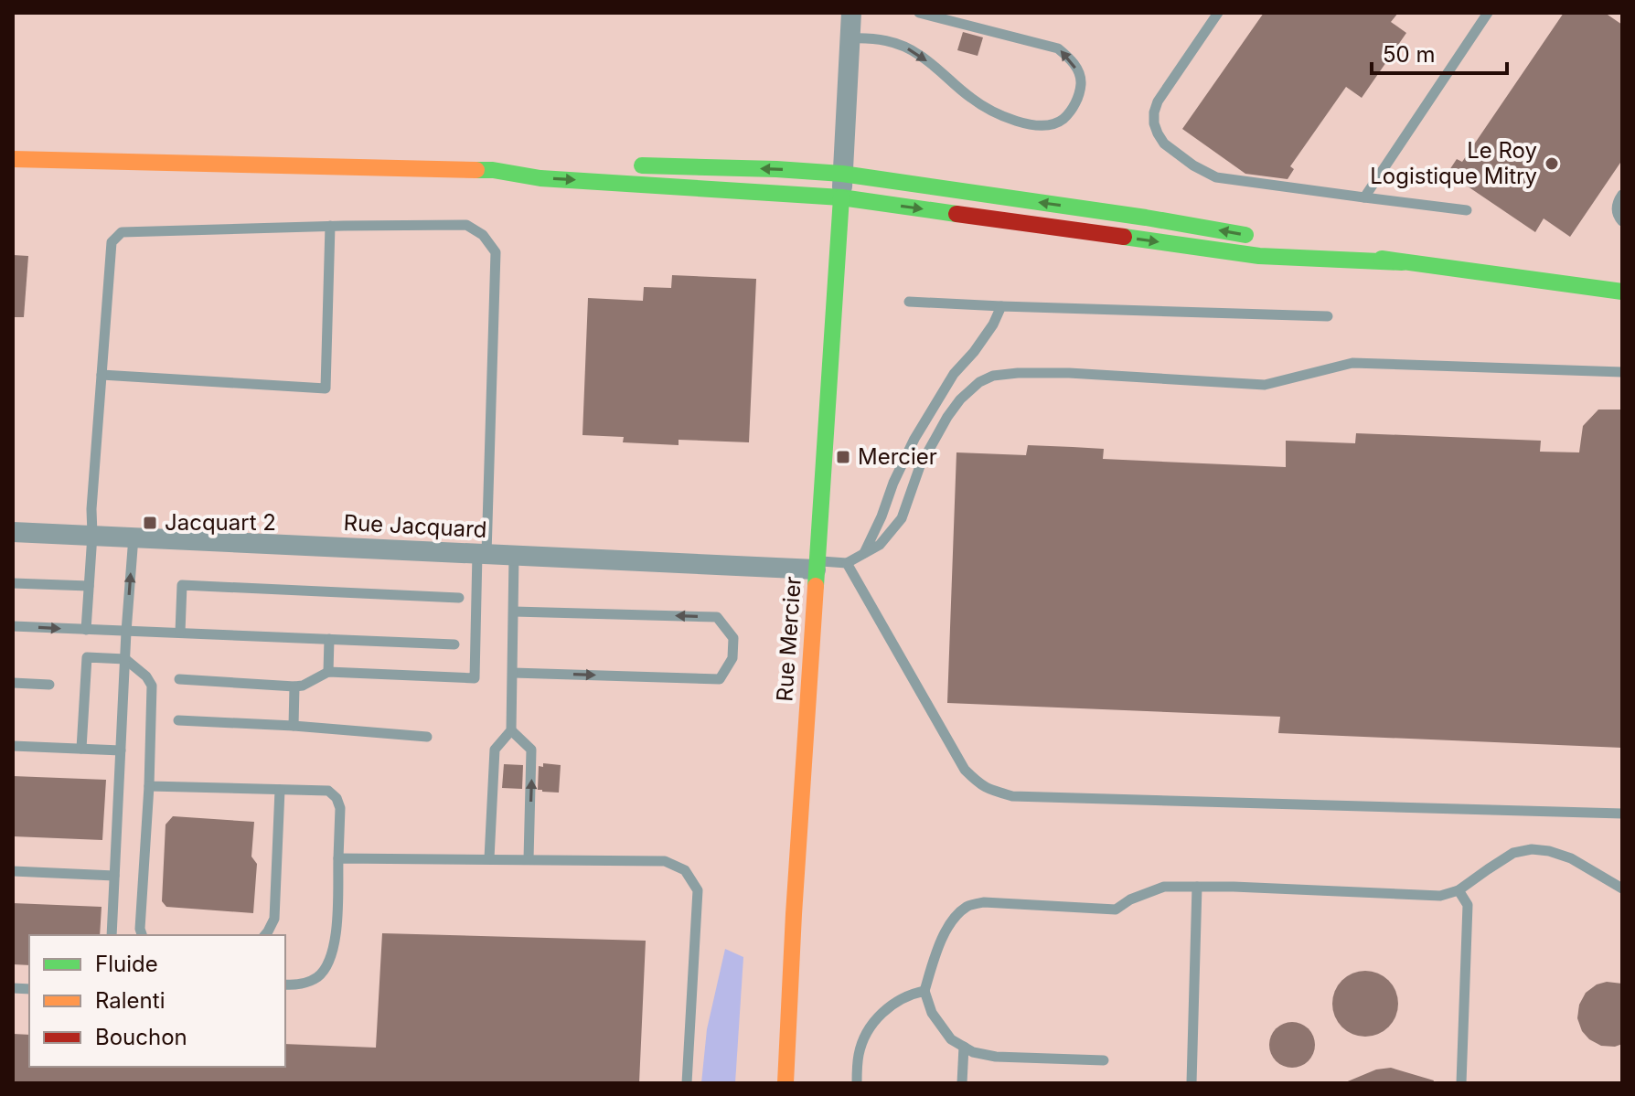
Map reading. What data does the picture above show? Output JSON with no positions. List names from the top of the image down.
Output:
{
  "streets": {
    "main road": ["Rue Mercier"],
    "street": ["Rue Jacquard"]
  },
  "crossings": [
    ["Rue Jacquard", "Rue Mercier"]
  ],
  "places": {
    "other": ["Le Roy Logistique Mitry"],
    "transit": ["Mercier", "Jacquart 2"]
  },
  "legend": ["Fluide", "Ralenti", "Bouchon"],
  "scale_bar": "50 m"
}
